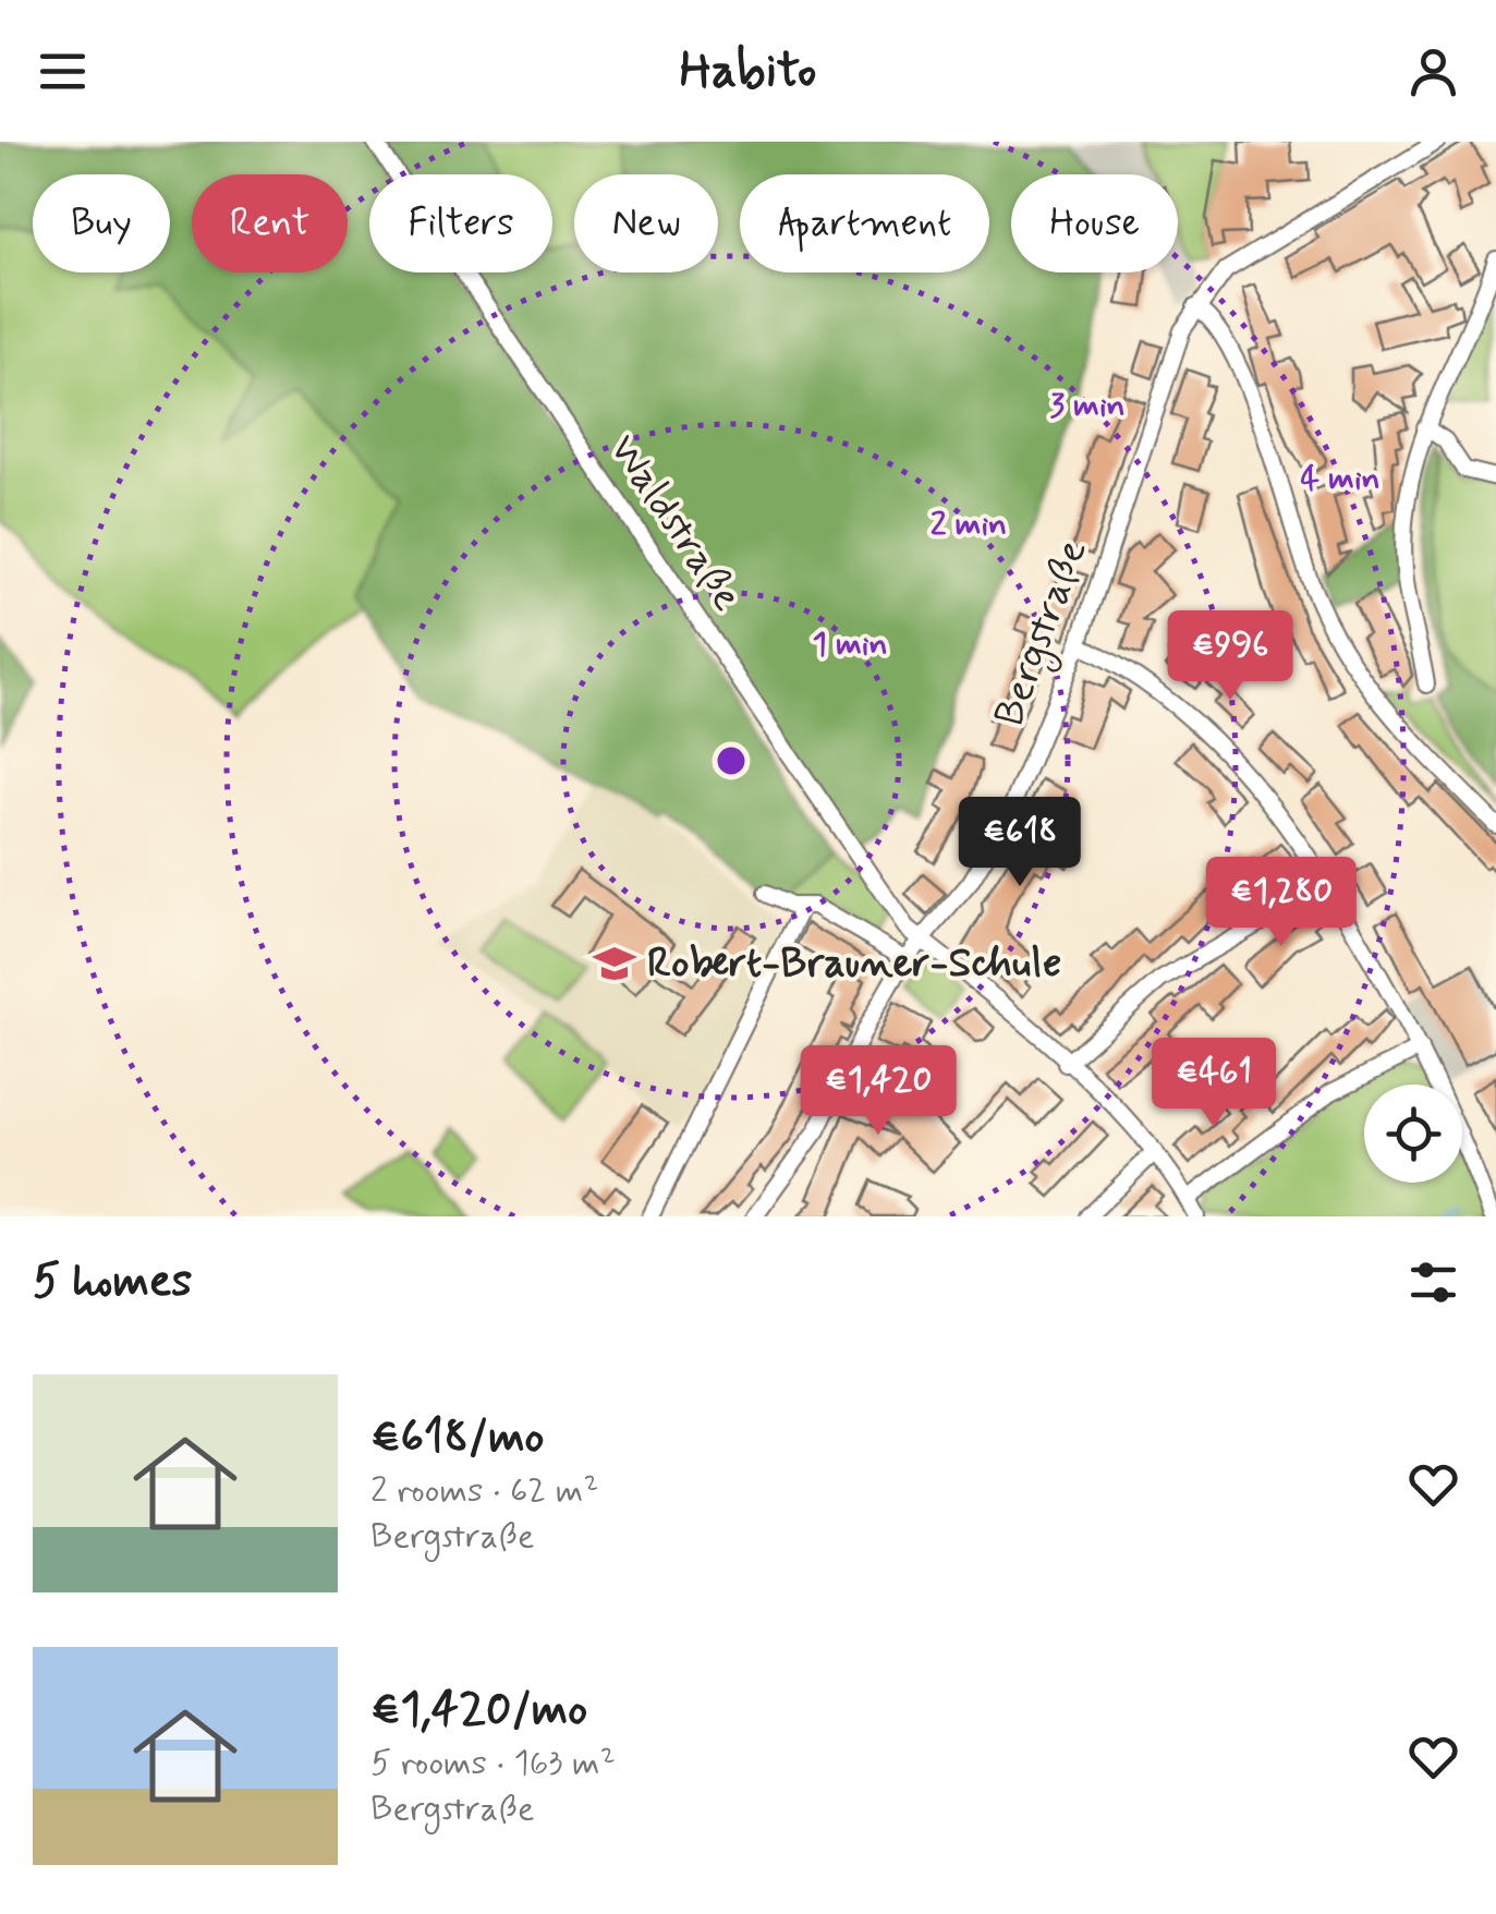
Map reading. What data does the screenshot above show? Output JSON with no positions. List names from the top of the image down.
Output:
{
  "streets": {
    "street": ["Waldstraße", "Bergstraße"]
  },
  "crossings": [
    ["Waldstraße", "Bergstraße"]
  ],
  "places": {
    "school or university": ["Robert-Brauner-Schule"]
  },
  "page": {
    "header": "Habito",
    "chip": [
      "Buy",
      "Rent",
      "Filters",
      "New",
      "Apartment",
      "House"
    ],
    "price": [
      "€996",
      "€618",
      "€1,280",
      "€461",
      "€1,420"
    ],
    "heading": "5 homes",
    "list": [
      {
        "name": "€618/mo",
        "note": "2 rooms · 62 m² · Bergstraße"
      },
      {
        "name": "€1,420/mo",
        "note": "5 rooms · 163 m² · Bergstraße"
      }
    ]
  },
  "rings": [
    "3 min",
    "4 min",
    "2 min",
    "1 min"
  ]
}
